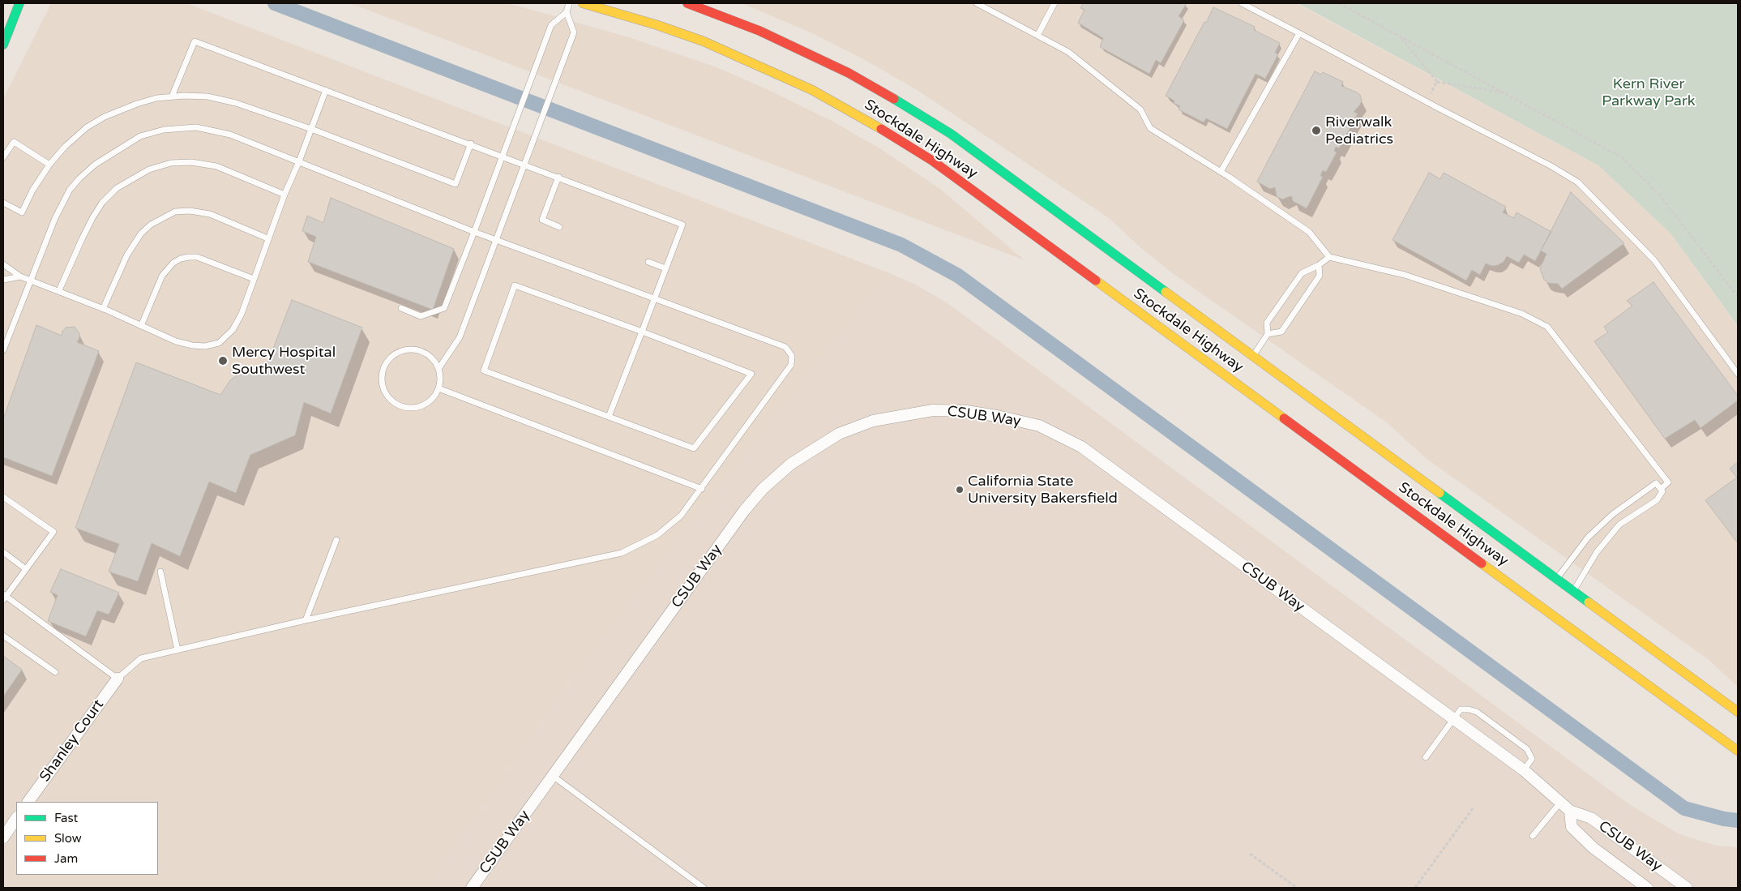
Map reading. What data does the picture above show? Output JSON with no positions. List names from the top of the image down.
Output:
{
  "streets": {
    "main road": ["Stockdale Highway"],
    "street": ["CSUB Way", "Shanley Court"]
  },
  "parks": ["Kern River Parkway Park"],
  "places": ["Riverwalk Pediatrics", "Mercy Hospital Southwest", "California State University Bakersfield"],
  "legend": ["Fast", "Slow", "Jam"]
}
